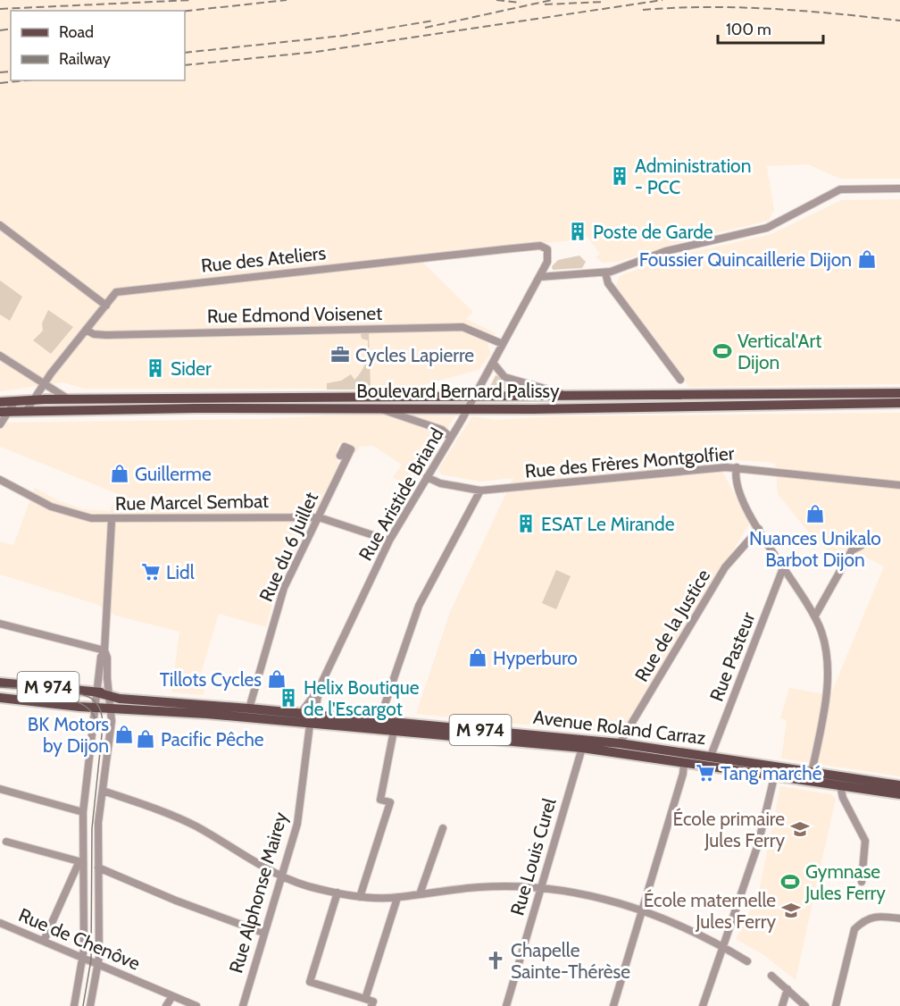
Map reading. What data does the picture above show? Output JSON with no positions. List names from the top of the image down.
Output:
{
  "streets": {
    "main road": ["Boulevard Bernard Palissy", "M 974", "Avenue Roland Carraz"],
    "street": [
      "Rue des Ateliers",
      "Rue Edmond Voisenet",
      "Rue des Frères Montgolfier",
      "Rue Aristide Briand",
      "Rue Marcel Sembat",
      "Rue du 6 Juillet",
      "Rue de la Justice",
      "Rue Pasteur",
      "Rue Louis Curel",
      "Rue Alphonse Mairey",
      "Rue de Chenôve"
    ]
  },
  "crossings": [
    ["Rue des Ateliers", "Rue Edmond Voisenet"],
    ["Rue des Ateliers", "Boulevard Bernard Palissy"],
    ["Rue des Ateliers", "Rue Aristide Briand"],
    ["Rue Edmond Voisenet", "Rue Aristide Briand"],
    ["Boulevard Bernard Palissy", "Rue Aristide Briand"],
    ["Rue des Frères Montgolfier", "Rue Aristide Briand"],
    ["Rue Aristide Briand", "Rue Marcel Sembat"],
    ["Rue Aristide Briand", "Avenue Roland Carraz"],
    ["Rue Marcel Sembat", "Rue du 6 Juillet"],
    ["Rue du 6 Juillet", "Avenue Roland Carraz"],
    ["Rue de la Justice", "Avenue Roland Carraz"],
    ["Rue Pasteur", "Avenue Roland Carraz"],
    ["M 974", "Avenue Roland Carraz"],
    ["Avenue Roland Carraz", "Rue Louis Curel"],
    ["Avenue Roland Carraz", "Rue Alphonse Mairey"]
  ],
  "places": {
    "building": [
      "Administration - PCC",
      "Poste de Garde",
      "Sider",
      "ESAT Le Mirande",
      "Helix Boutique de l'Escargot"
    ],
    "shop": [
      "Foussier Quincaillerie Dijon",
      "Guillerme",
      "Nuances Unikalo Barbot Dijon",
      "Hyperburo",
      "Tillots Cycles",
      "BK Motors by Dijon",
      "Pacific Pêche"
    ],
    "sports": ["Vertical'Art Dijon", "Gymnase Jules Ferry"],
    "office": ["Cycles Lapierre"],
    "supermarket": ["Lidl", "Tang marché"],
    "school or university": ["École primaire Jules Ferry", "École maternelle Jules Ferry"],
    "church": ["Chapelle Sainte-Thérèse"]
  },
  "legend": ["Road", "Railway"],
  "scale_bar": "100 m"
}
